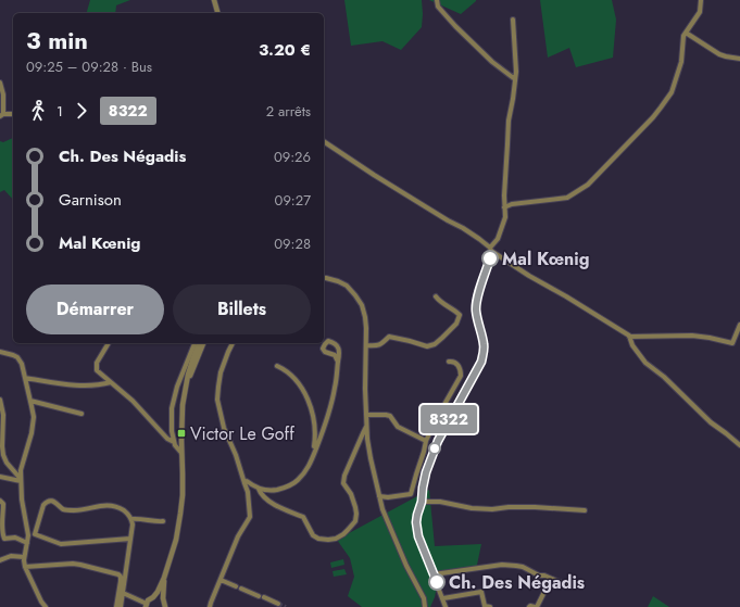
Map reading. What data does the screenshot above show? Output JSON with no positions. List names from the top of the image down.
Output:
{
  "places": {
    "other": ["Mal Kœnig", "Ch. Des Négadis"],
    "transit": ["Victor Le Goff"]
  },
  "lines": ["bus line 8322"],
  "page": {
    "on_map": "8322",
    "heading": ["3 min", "09:25 – 09:28 · Bus", "3.20 €"],
    "legs": ["1", "8322", "2 arrêts"],
    "list": [
      {
        "name": "Ch. Des Négadis",
        "value": "09:26"
      },
      {
        "name": "Garnison",
        "value": "09:27"
      },
      {
        "name": "Mal Kœnig",
        "value": "09:28"
      }
    ],
    "buttons": ["Démarrer", "Billets"]
  }
}
